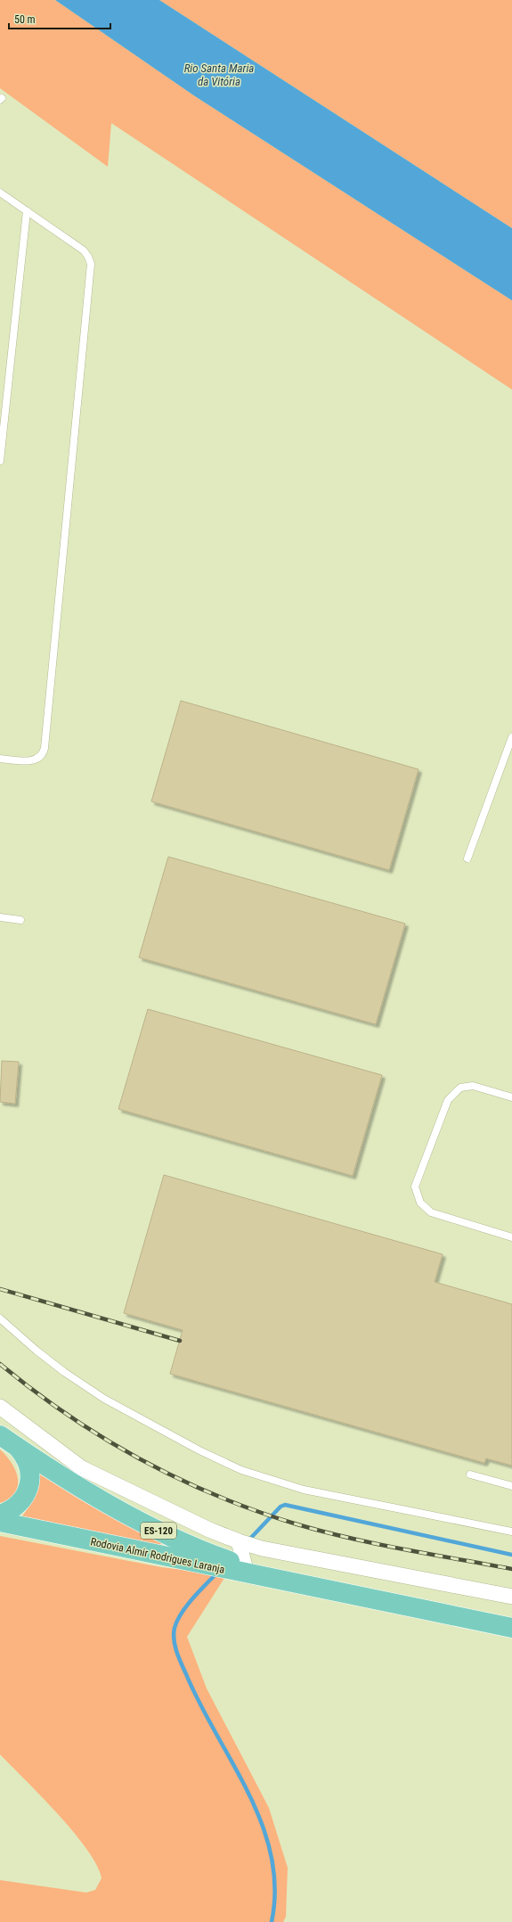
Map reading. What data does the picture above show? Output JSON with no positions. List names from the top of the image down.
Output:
{
  "streets": {
    "main road": ["ES-120", "Rodovia Almir Rodrigues Laranja"]
  },
  "water": ["Rio Santa Maria da Vitória"],
  "scale_bar": "50 m"
}
